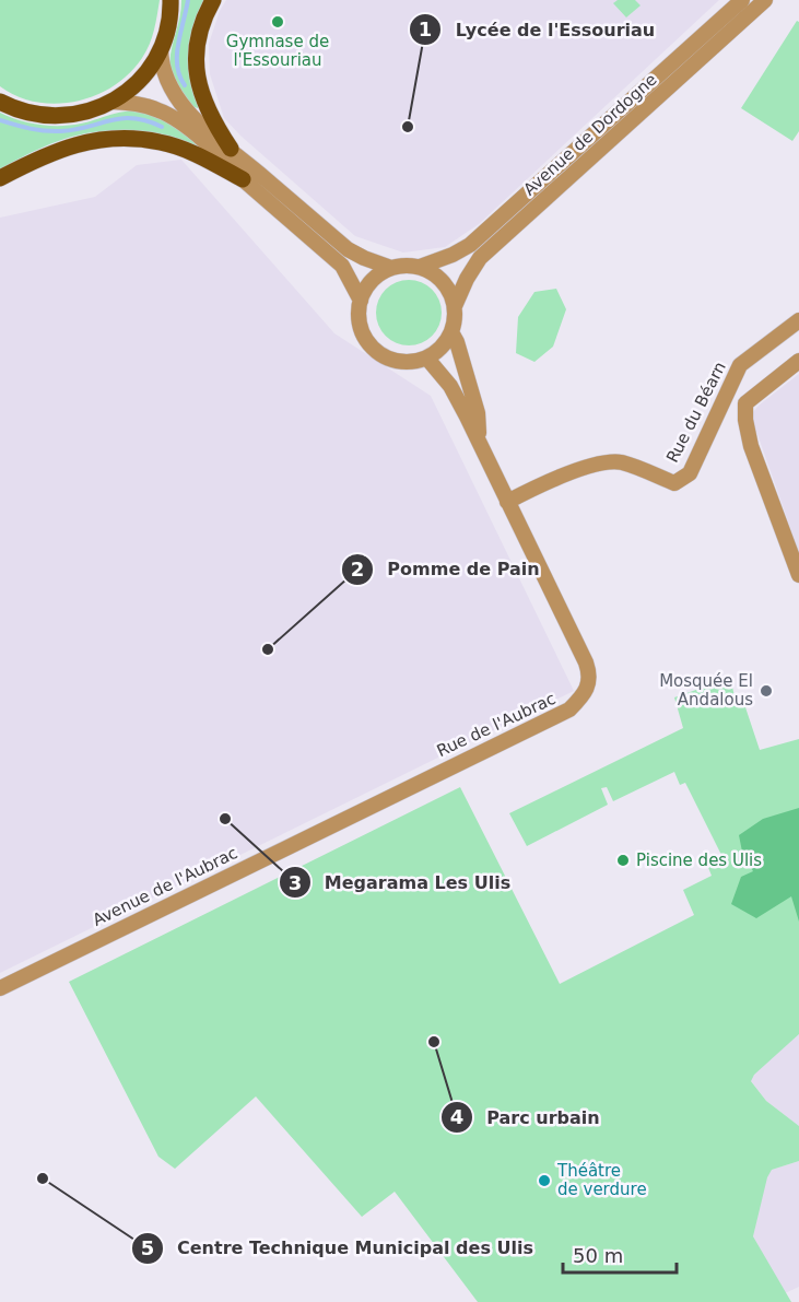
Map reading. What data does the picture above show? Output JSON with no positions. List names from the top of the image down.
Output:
{
  "streets": {
    "street": [
      "Avenue de Dordogne",
      "Rue du Béarn",
      "Rue de l'Aubrac",
      "Avenue de l'Aubrac"
    ]
  },
  "crossings": [
    ["Avenue de Dordogne", "Rue de l'Aubrac"],
    ["Rue du Béarn", "Rue de l'Aubrac"],
    ["Rue de l'Aubrac", "Avenue de l'Aubrac"]
  ],
  "places": [
    "Gymnase de l'Essouriau",
    "Lycée de l'Essouriau",
    "Pomme de Pain",
    "Mosquée El Andalous",
    "Megarama Les Ulis",
    "Piscine des Ulis",
    "Parc urbain",
    "Centre Technique Municipal des Ulis",
    "Théâtre de verdure"
  ],
  "scale_bar": "50 m"
}
